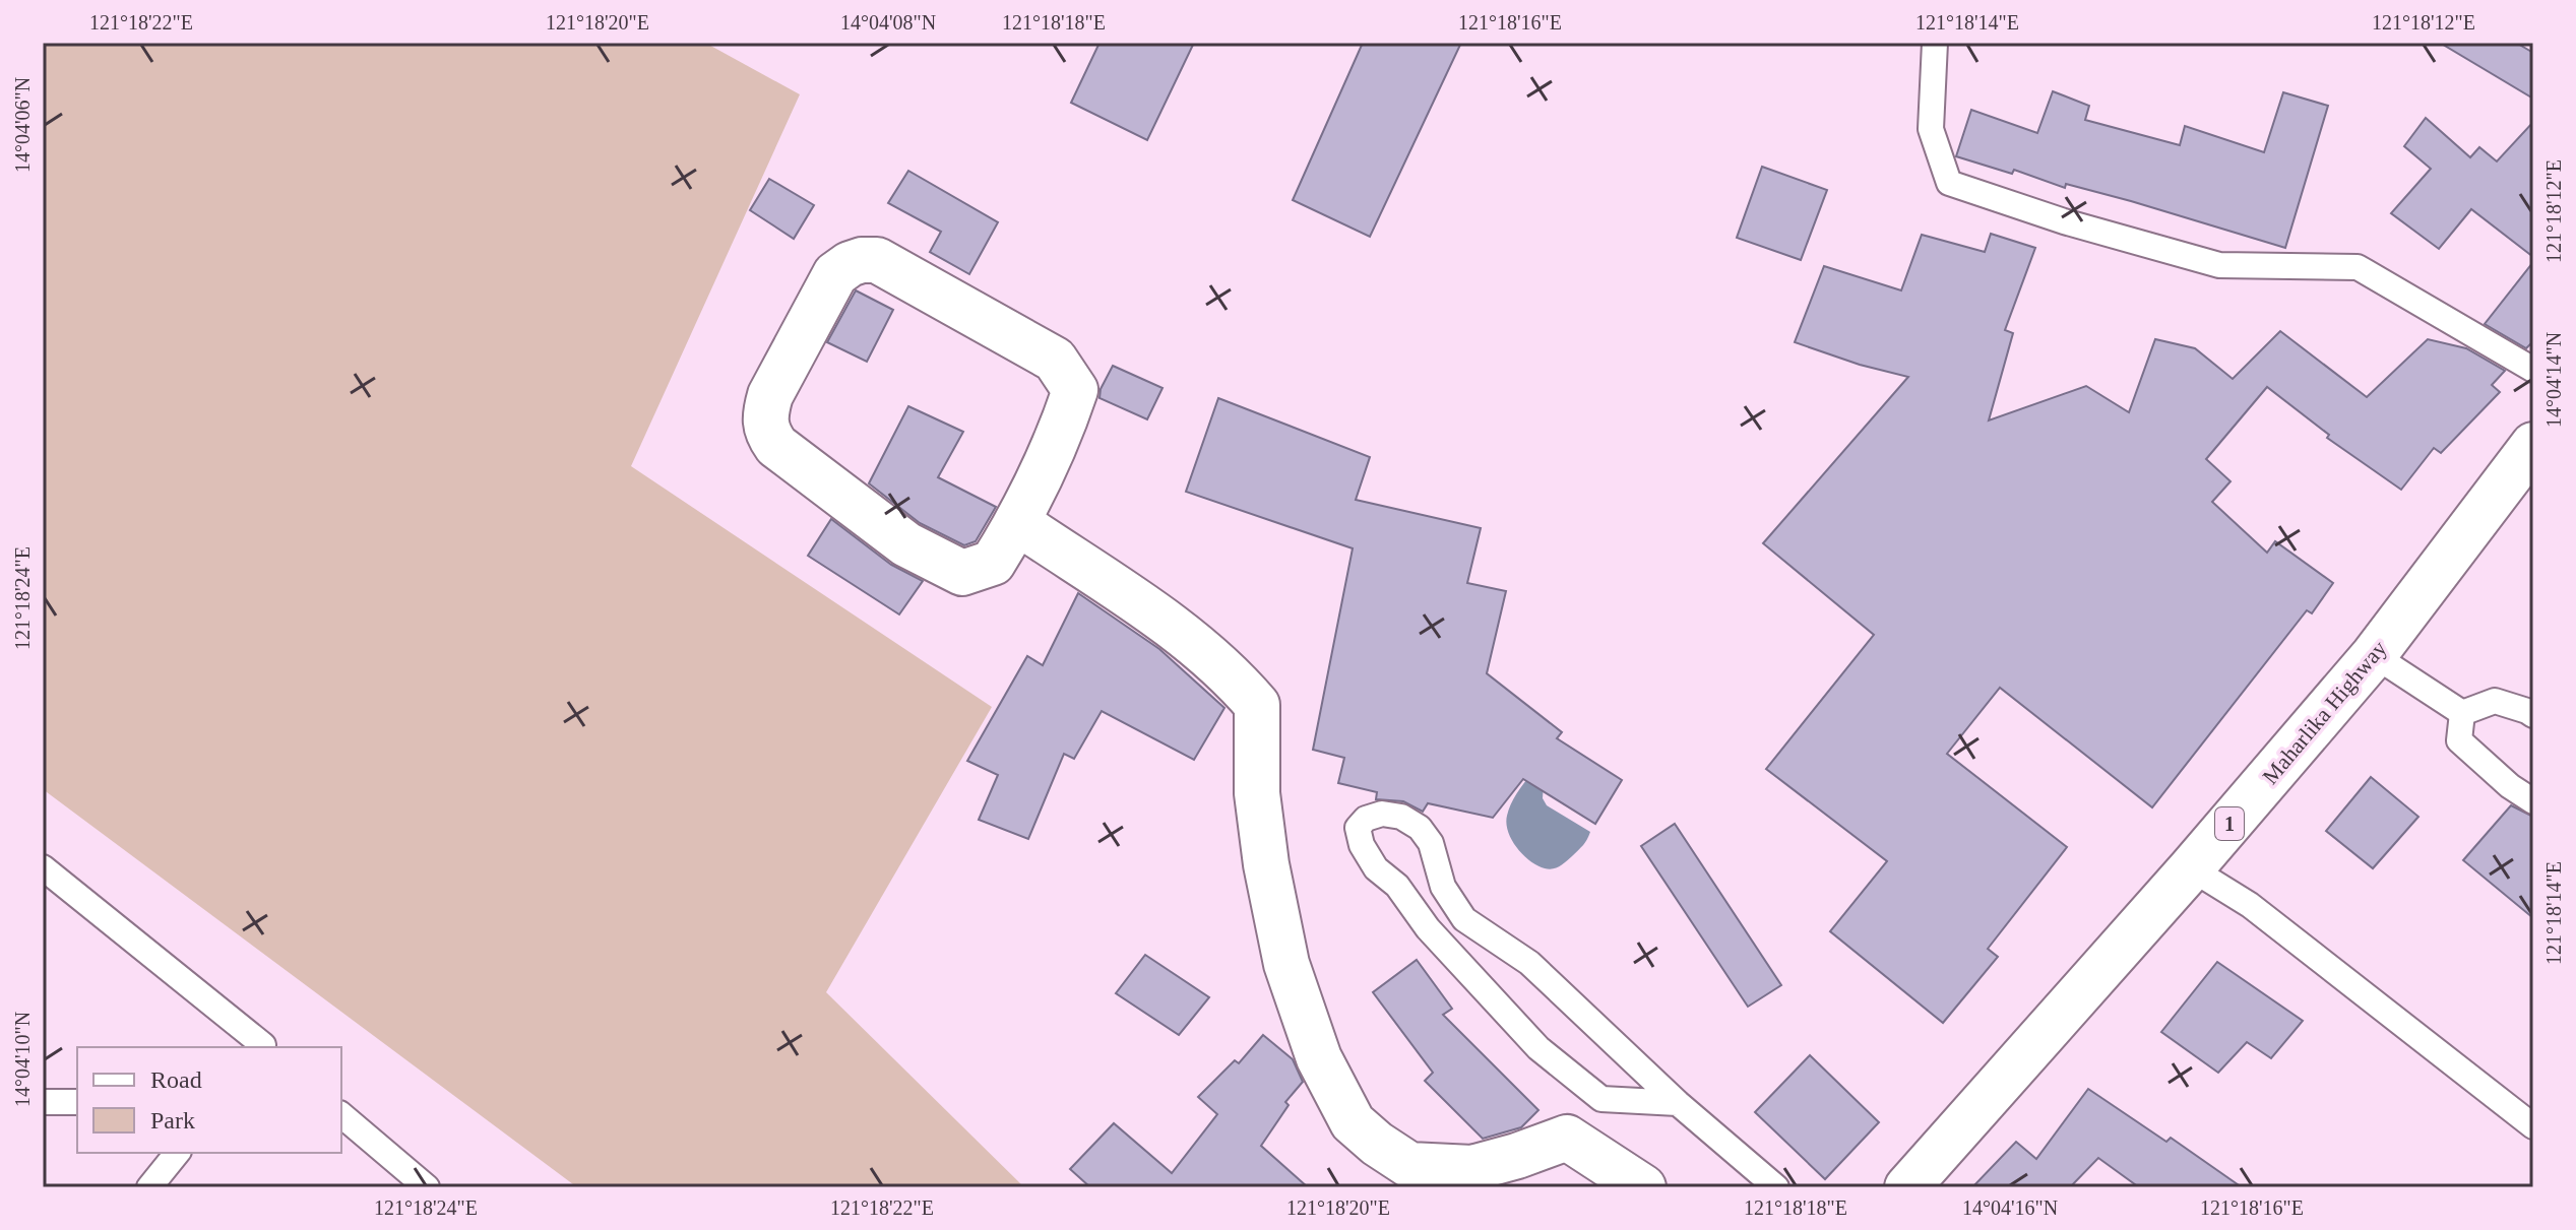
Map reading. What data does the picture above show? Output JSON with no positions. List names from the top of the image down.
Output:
{
  "streets": {
    "street": ["Maharlika Highway", "1"]
  },
  "legend": ["Road", "Park"],
  "coordinates": [
    "121°18'22\"E",
    "121°18'20\"E",
    "14°04'08\"N",
    "121°18'18\"E",
    "121°18'16\"E",
    "121°18'14\"E",
    "121°18'12\"E",
    "14°04'06\"N",
    "14°04'14\"N",
    "121°18'24\"E",
    "14°04'10\"N",
    "14°04'16\"N"
  ]
}
